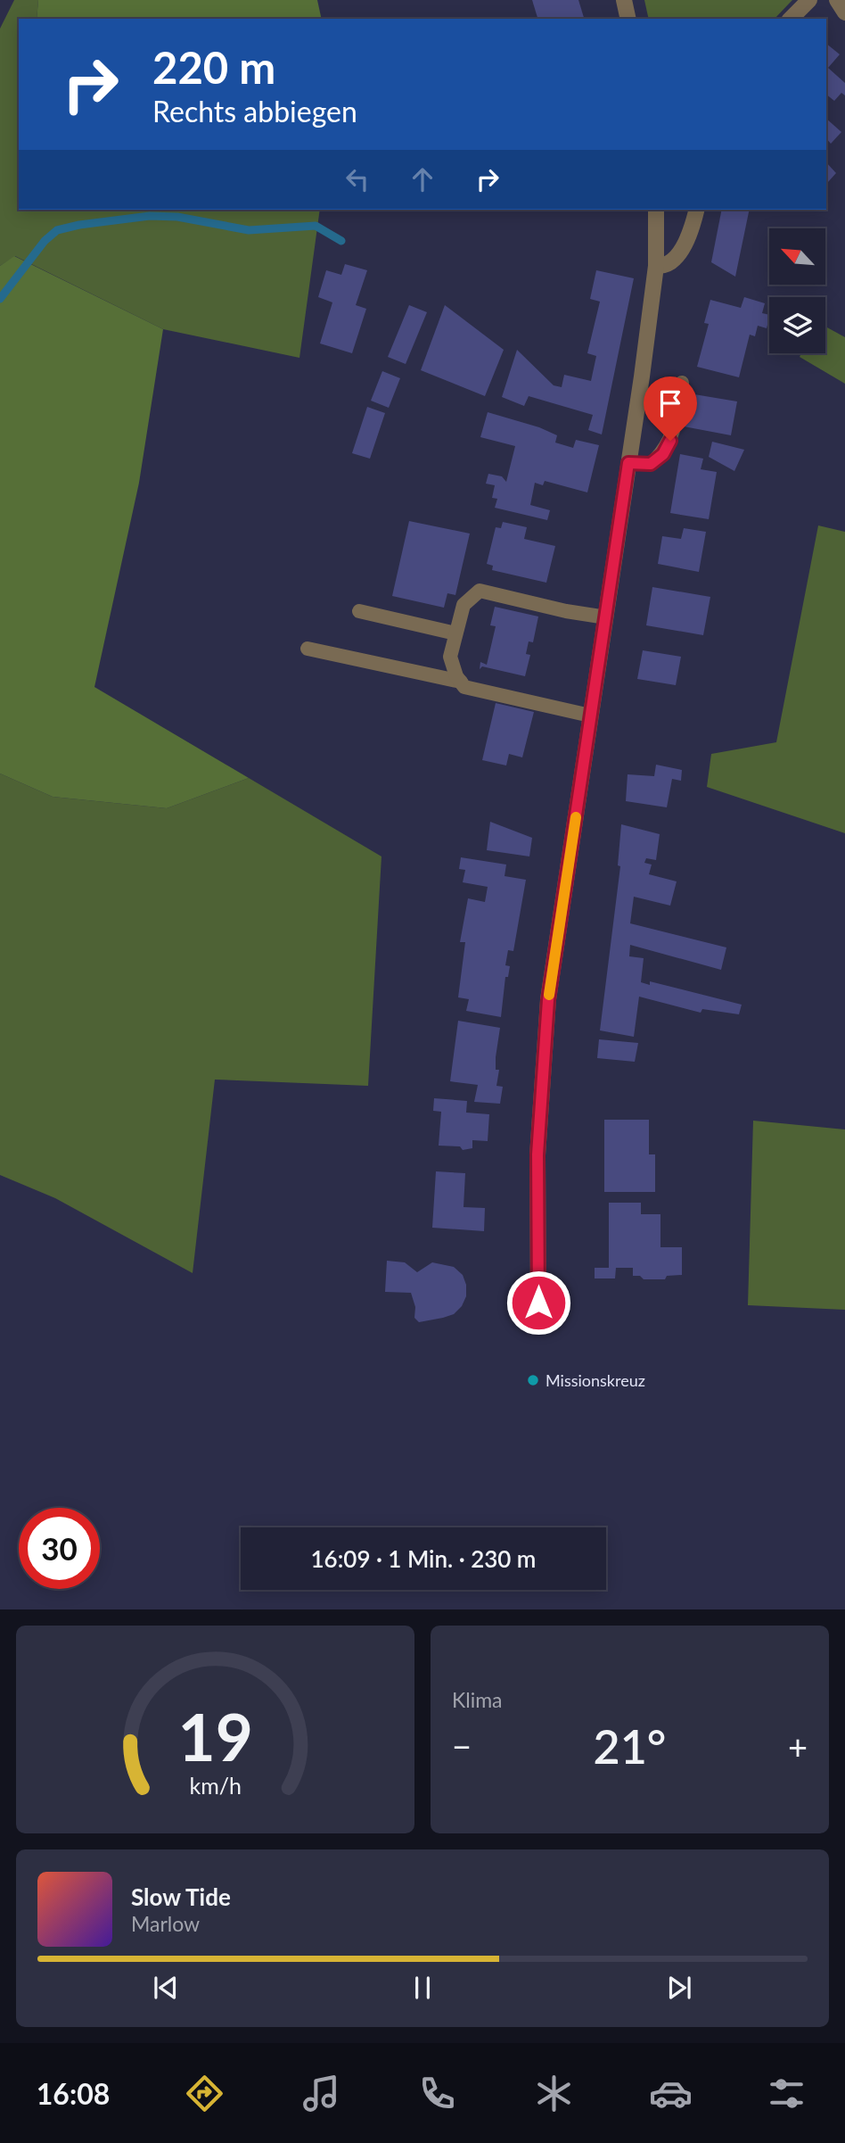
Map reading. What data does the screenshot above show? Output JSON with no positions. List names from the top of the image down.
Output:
{
  "places": ["Missionskreuz"],
  "north": "top left",
  "page": {
    "turn": ["220 m", "Rechts abbiegen"],
    "limit": "30",
    "trip": "16:09 · 1 Min. · 230 m",
    "tile": "Klima",
    "heat": ["−", "21°", "+"],
    "song": ["Slow Tide", "Marlow"],
    "tabs": "16:08",
    "gauge": ["19", "km/h"]
  }
}
